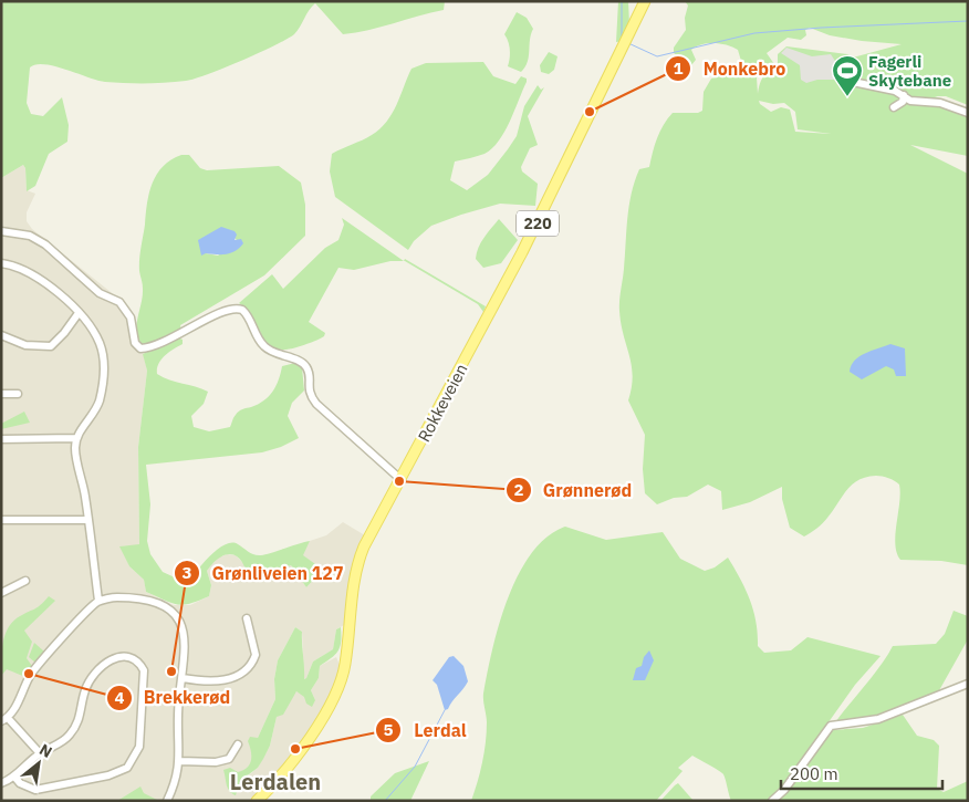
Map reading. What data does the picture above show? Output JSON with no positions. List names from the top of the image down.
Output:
{
  "streets": {
    "main road": ["220", "Rokkeveien"]
  },
  "districts": ["Lerdalen"],
  "places": {
    "sports": ["Fagerli Skytebane"],
    "other": [
      "Monkebro",
      "Grønnerød",
      "Grønliveien 127",
      "Brekkerød",
      "Lerdal"
    ]
  },
  "scale_bar": "200 m",
  "north": "top right"
}
